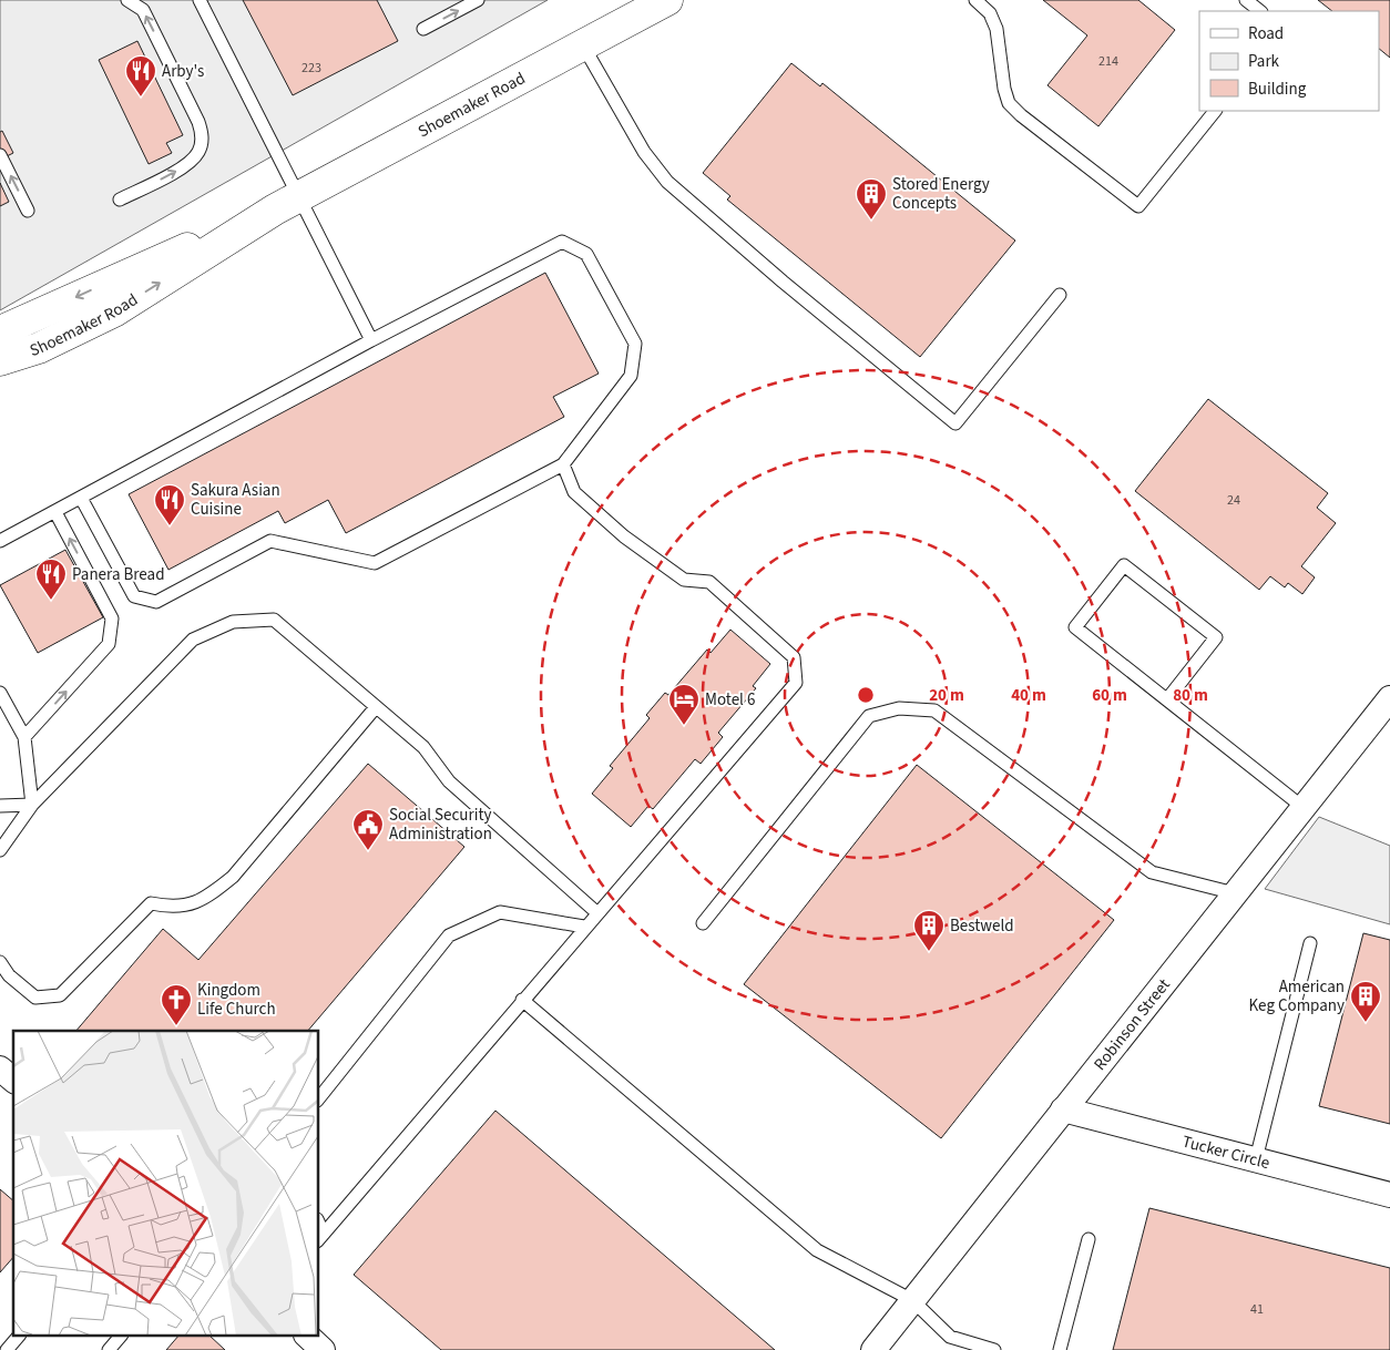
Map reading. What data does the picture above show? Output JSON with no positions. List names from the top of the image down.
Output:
{
  "streets": {
    "street": ["Shoemaker Road", "Robinson Street", "Tucker Circle"]
  },
  "crossings": [
    ["Robinson Street", "Tucker Circle"]
  ],
  "places": {
    "restaurant": ["Arby's", "Sakura Asian Cuisine", "Panera Bread"],
    "building": ["Stored Energy Concepts", "Bestweld", "American Keg Company"],
    "hotel": ["Motel 6"],
    "public building": ["Social Security Administration"],
    "church": ["Kingdom Life Church"]
  },
  "house_numbers": [
    "214",
    "223",
    "24",
    "41"
  ],
  "legend": ["Road", "Park", "Building"],
  "rings": [
    "20 m",
    "40 m",
    "60 m",
    "80 m"
  ]
}
